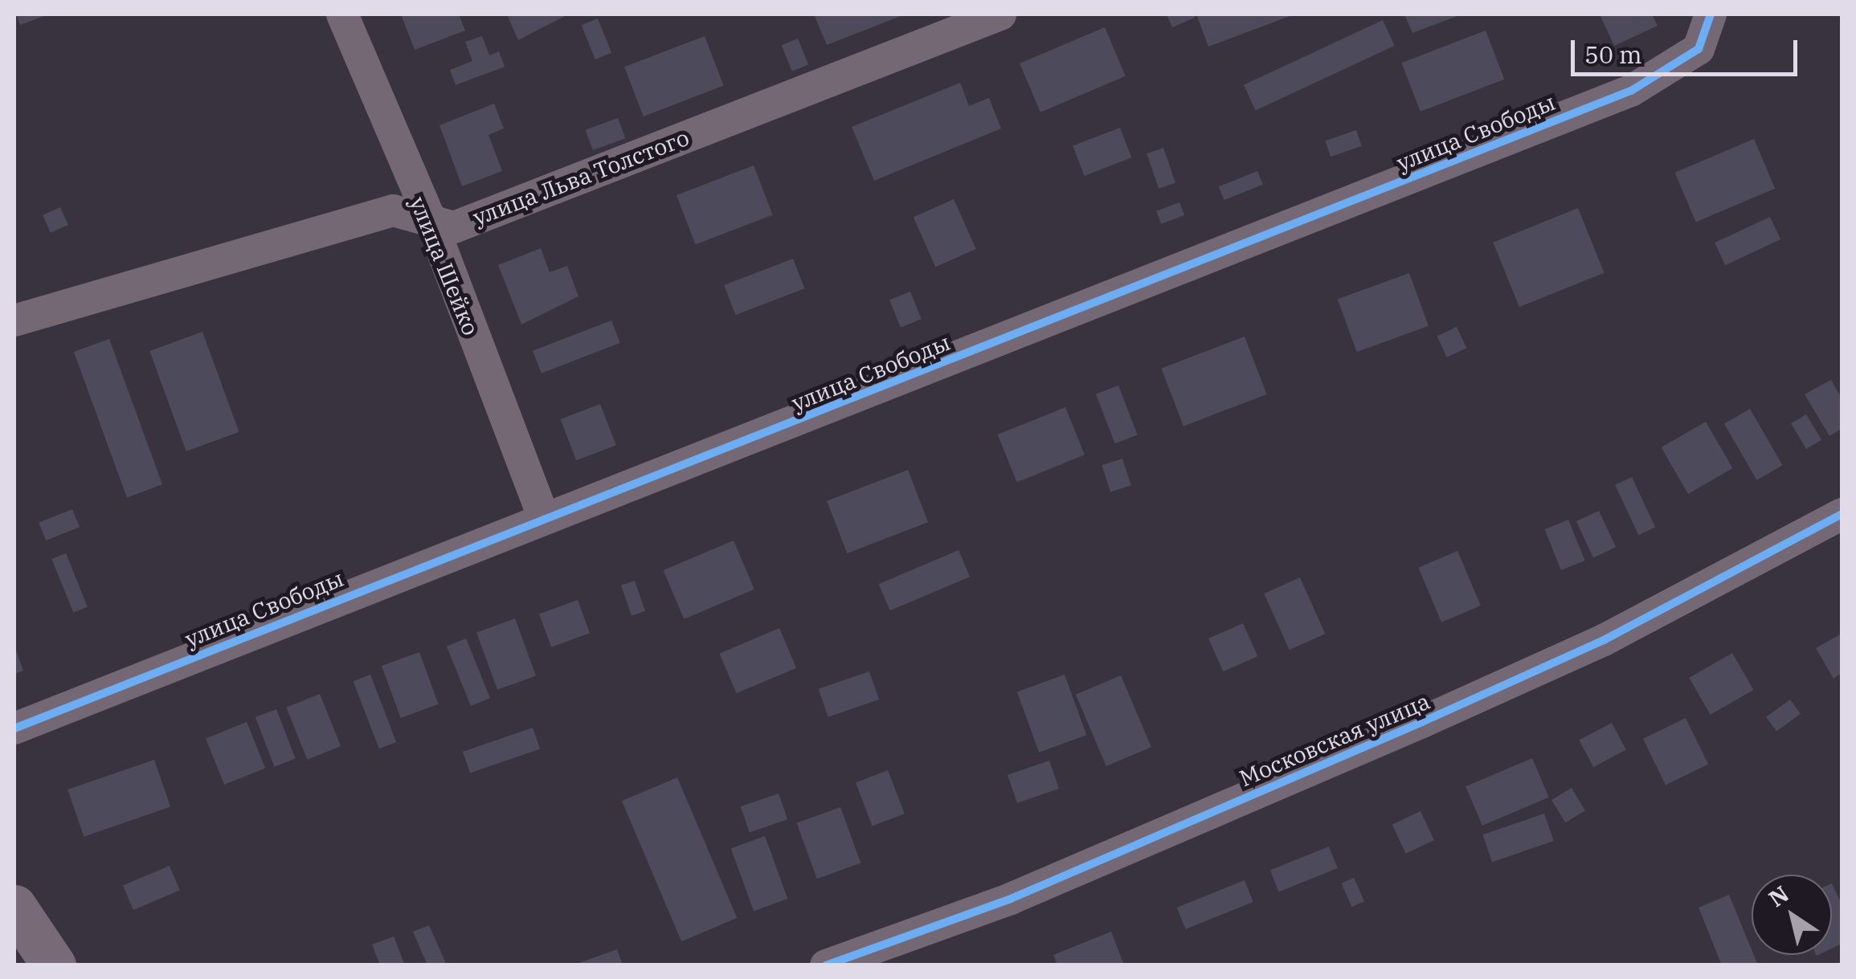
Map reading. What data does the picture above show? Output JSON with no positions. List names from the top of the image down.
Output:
{
  "streets": {
    "street": [
      "улица Свободы",
      "улица Льва Толстого",
      "улица Шейко",
      "Московская улица"
    ]
  },
  "crossings": [
    ["улица Свободы", "улица Шейко"],
    ["улица Льва Толстого", "улица Шейко"]
  ],
  "scale_bar": "50 m",
  "north": "top left"
}
